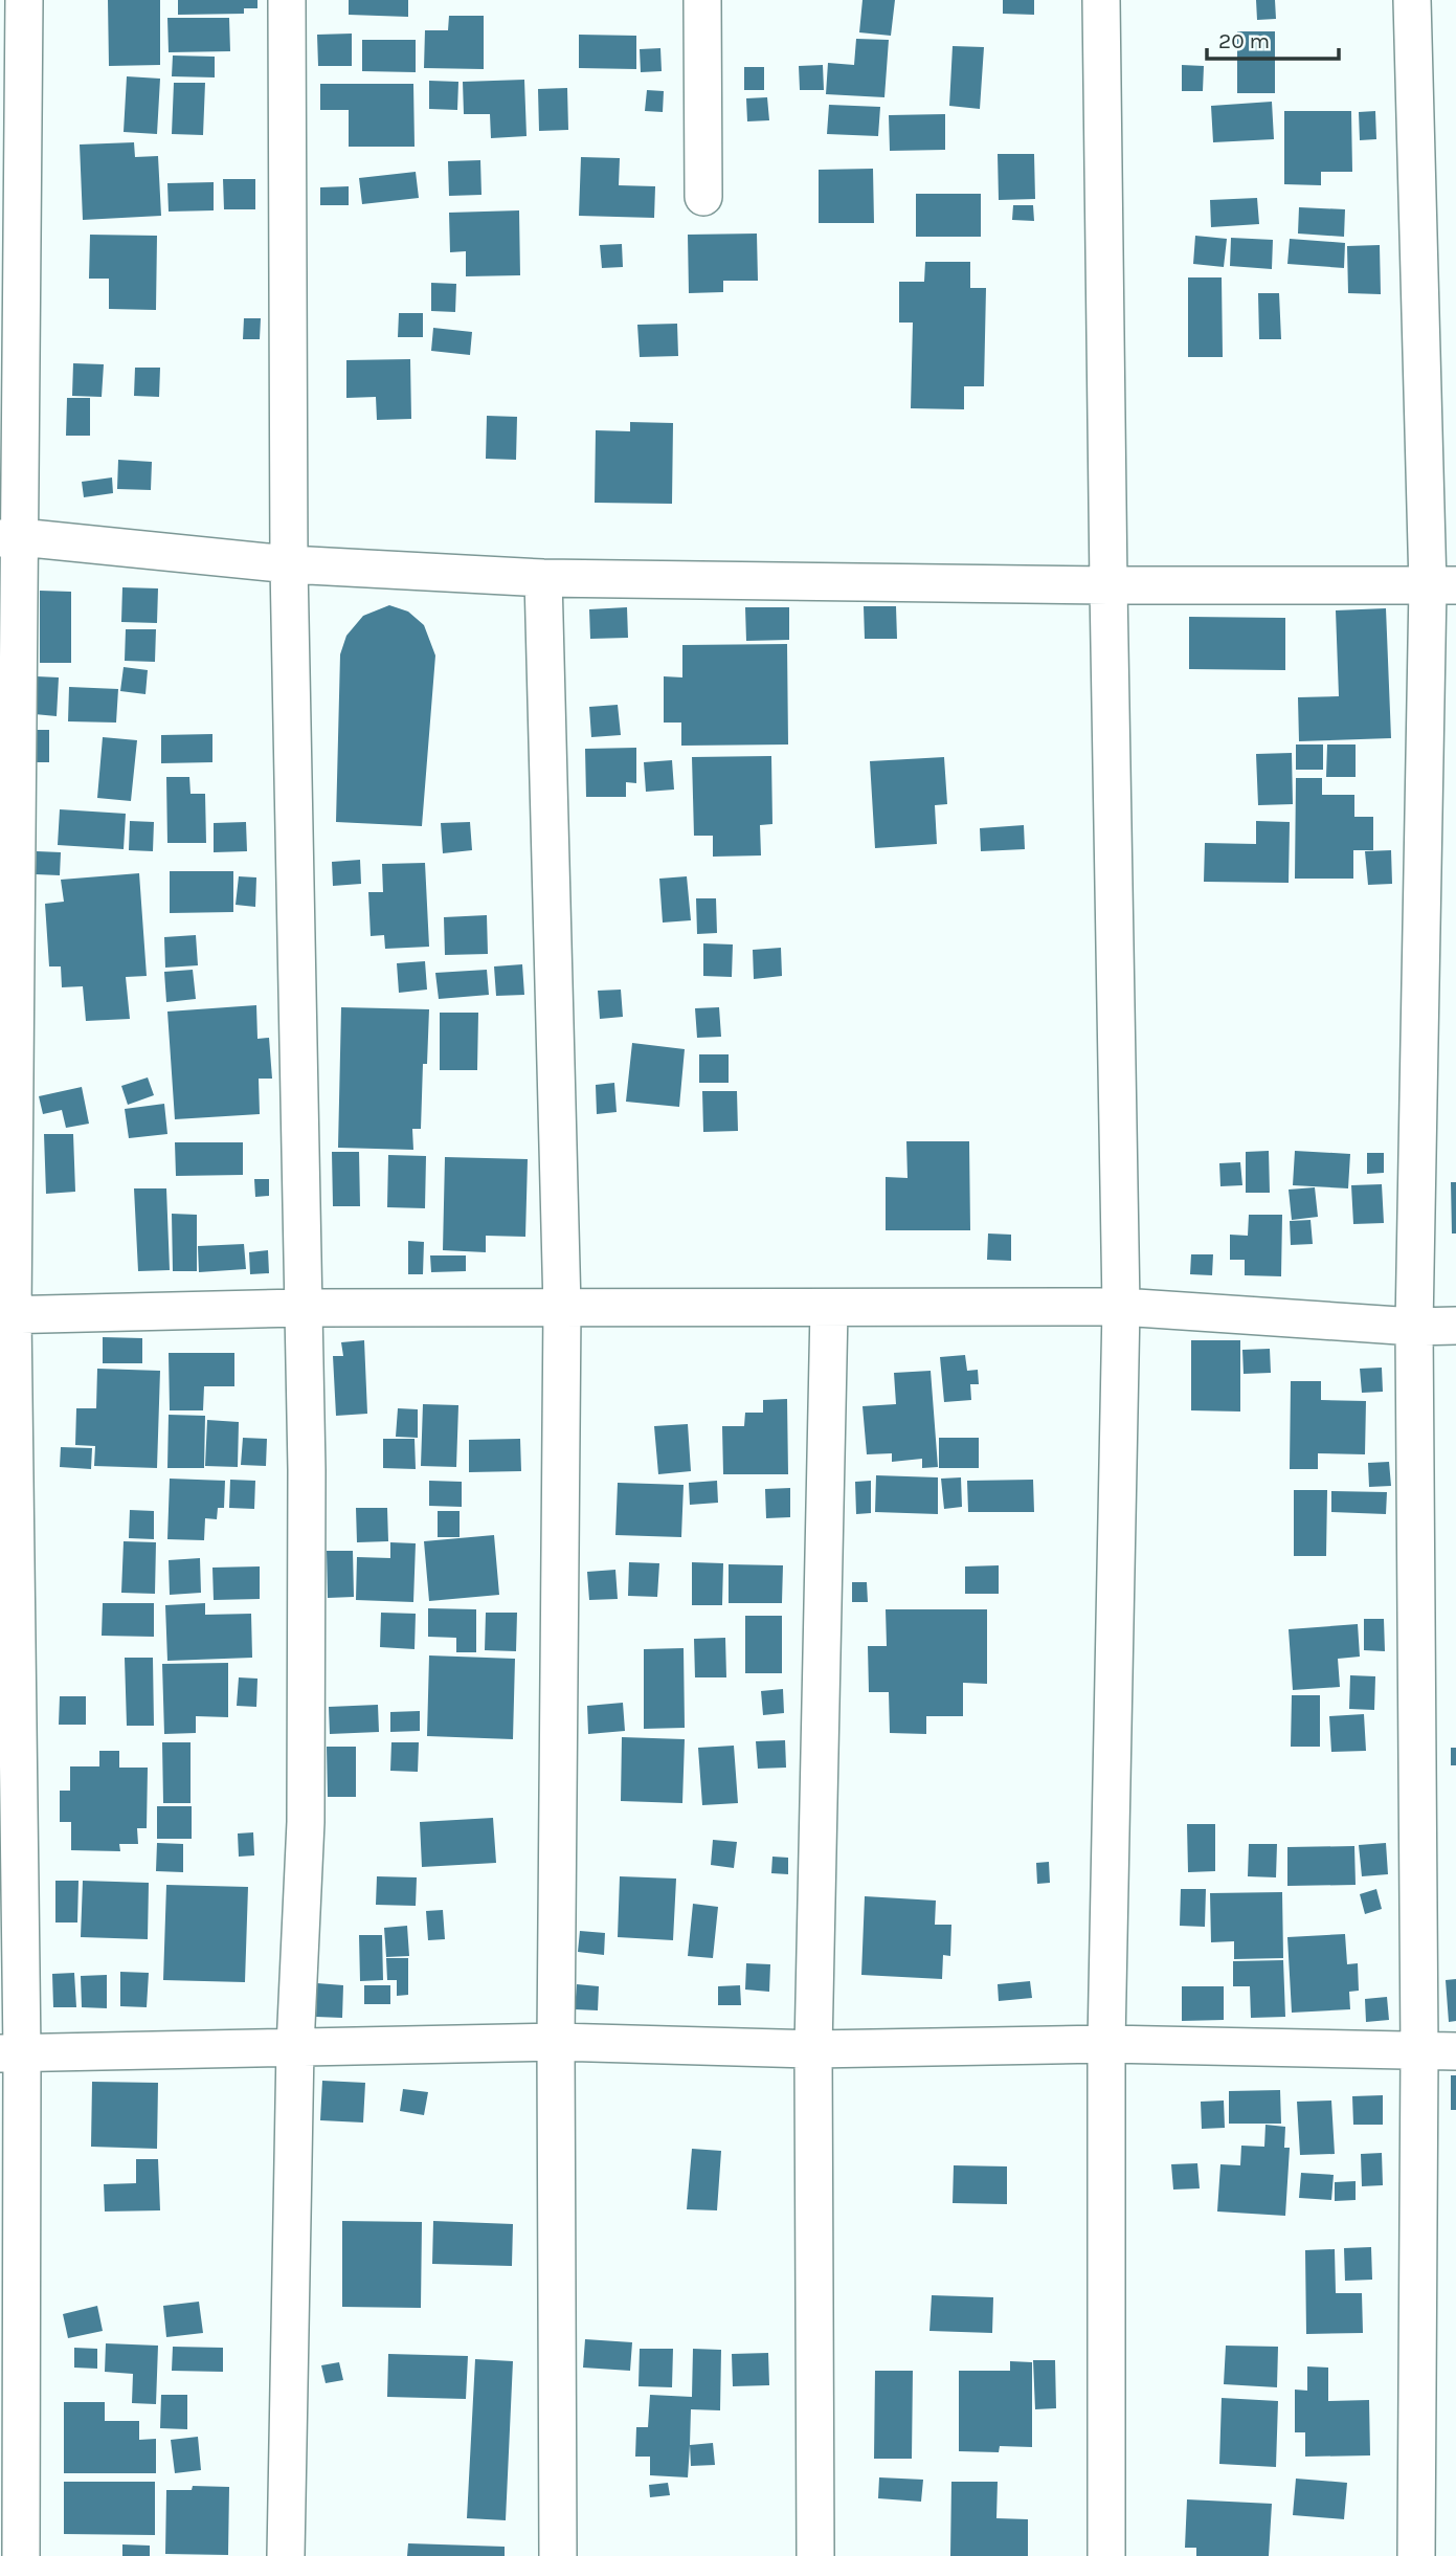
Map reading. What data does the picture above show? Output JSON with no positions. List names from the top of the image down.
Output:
{
  "scale_bar": "20 m"
}
